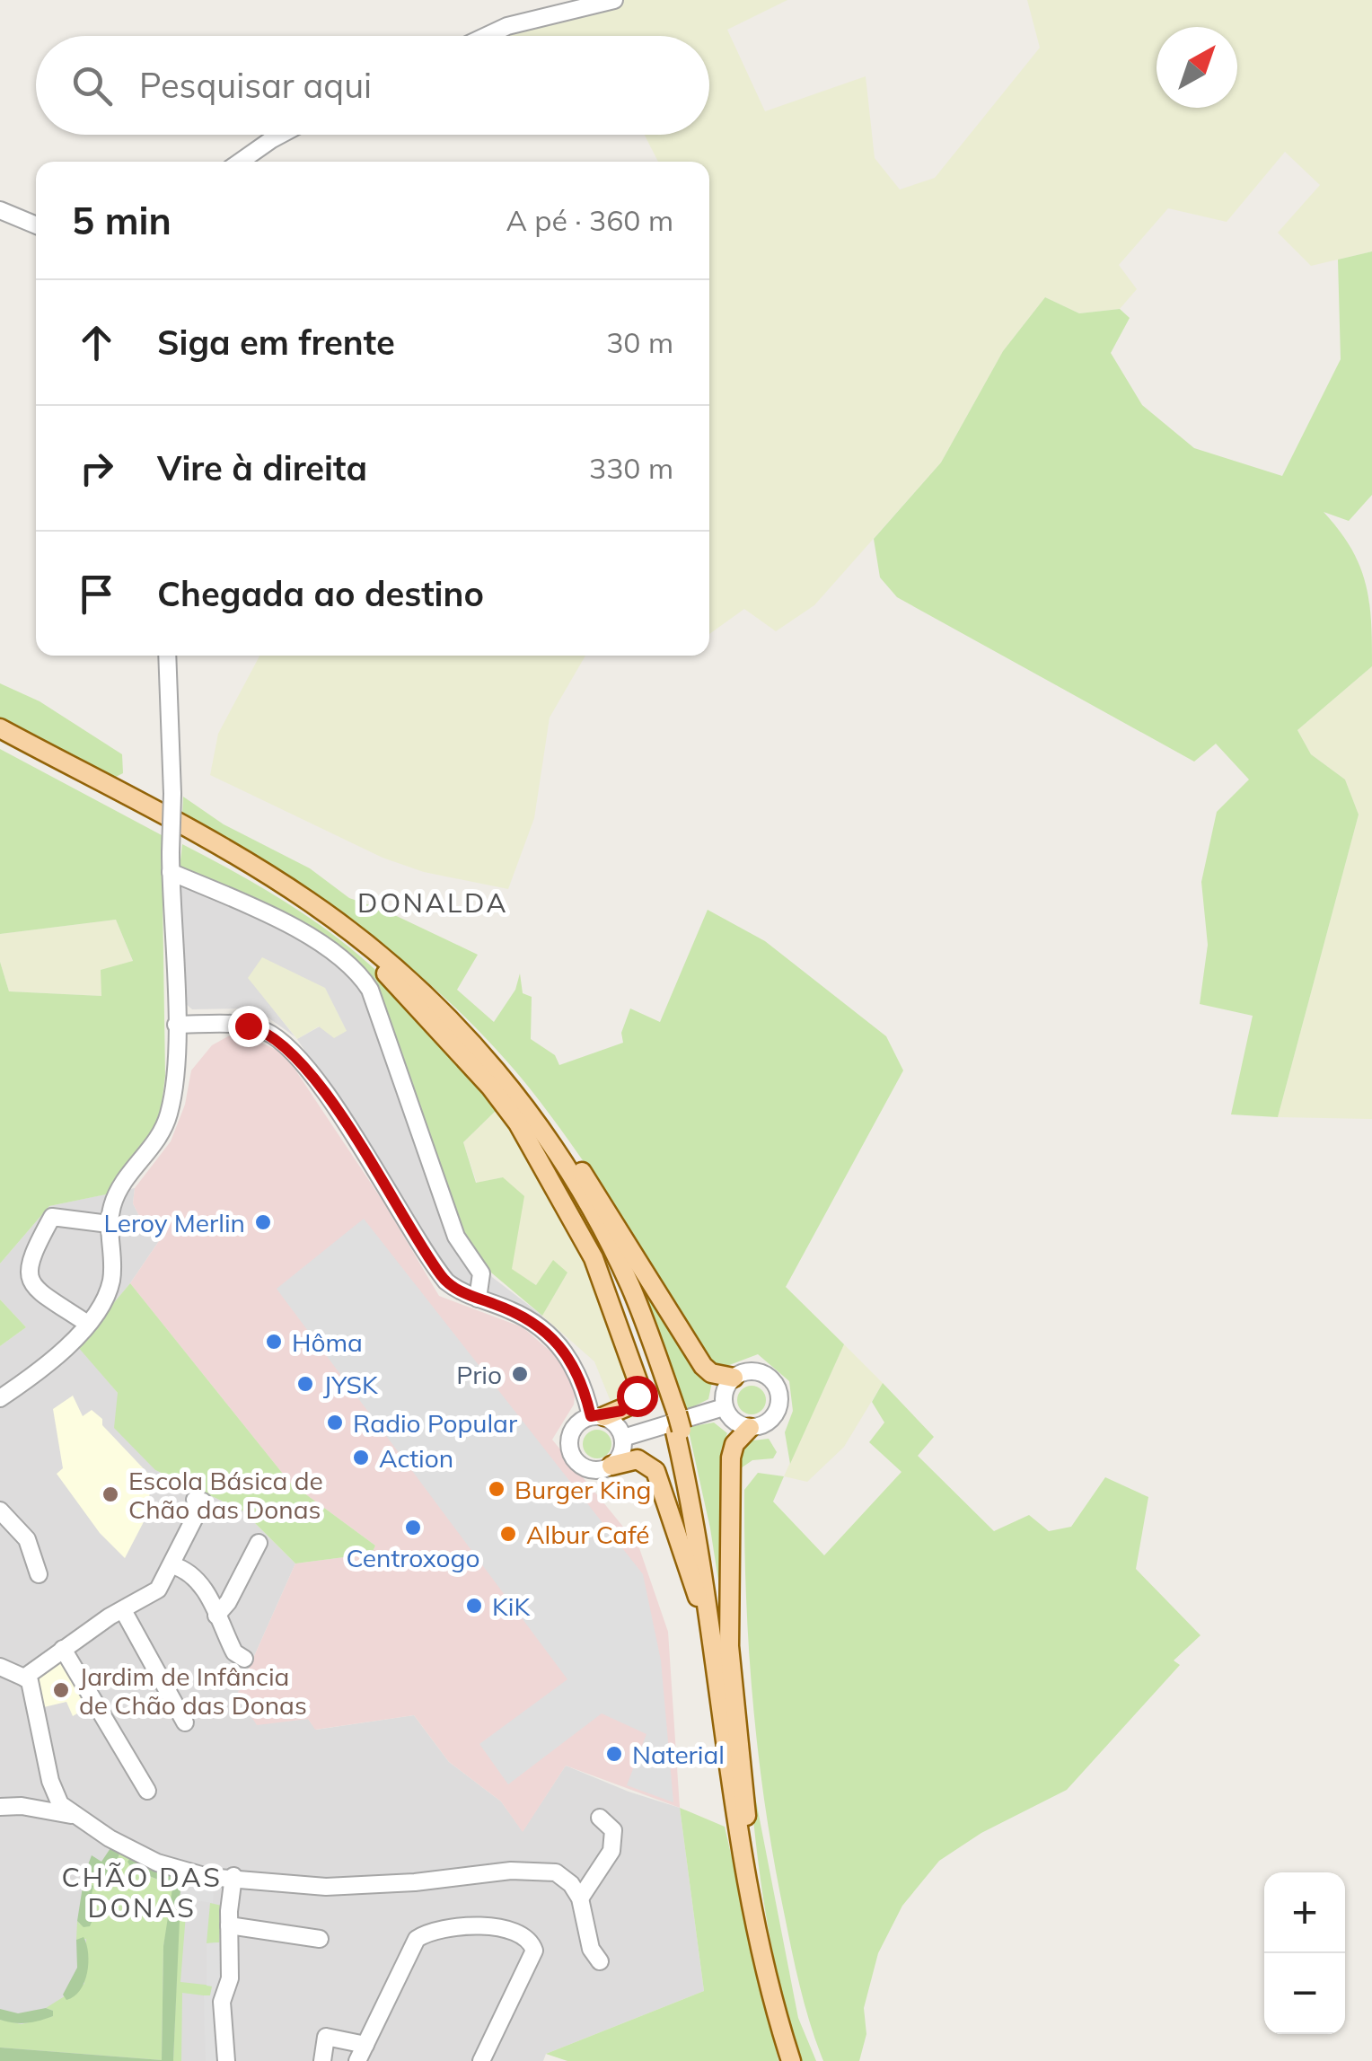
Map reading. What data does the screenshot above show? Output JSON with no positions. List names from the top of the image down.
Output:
{
  "districts": ["DONALDA", "CHÃO DAS DONAS"],
  "places": [
    "Leroy Merlin",
    "Hôma",
    "Prio",
    "JYSK",
    "Radio Popular",
    "Action",
    "Burger King",
    "Escola Básica de Chão das Donas",
    "Centroxogo",
    "Albur Café",
    "KiK",
    "Jardim de Infância de Chão das Donas",
    "Naterial"
  ],
  "north": "top right",
  "page": {
    "search": "Pesquisar aqui",
    "heading": ["5 min", "A pé · 360 m"],
    "list": [
      ["Siga em frente", "30 m"],
      ["Vire à direita", "330 m"],
      "Chegada ao destino"
    ],
    "map_buttons": ["+", "−"]
  }
}
